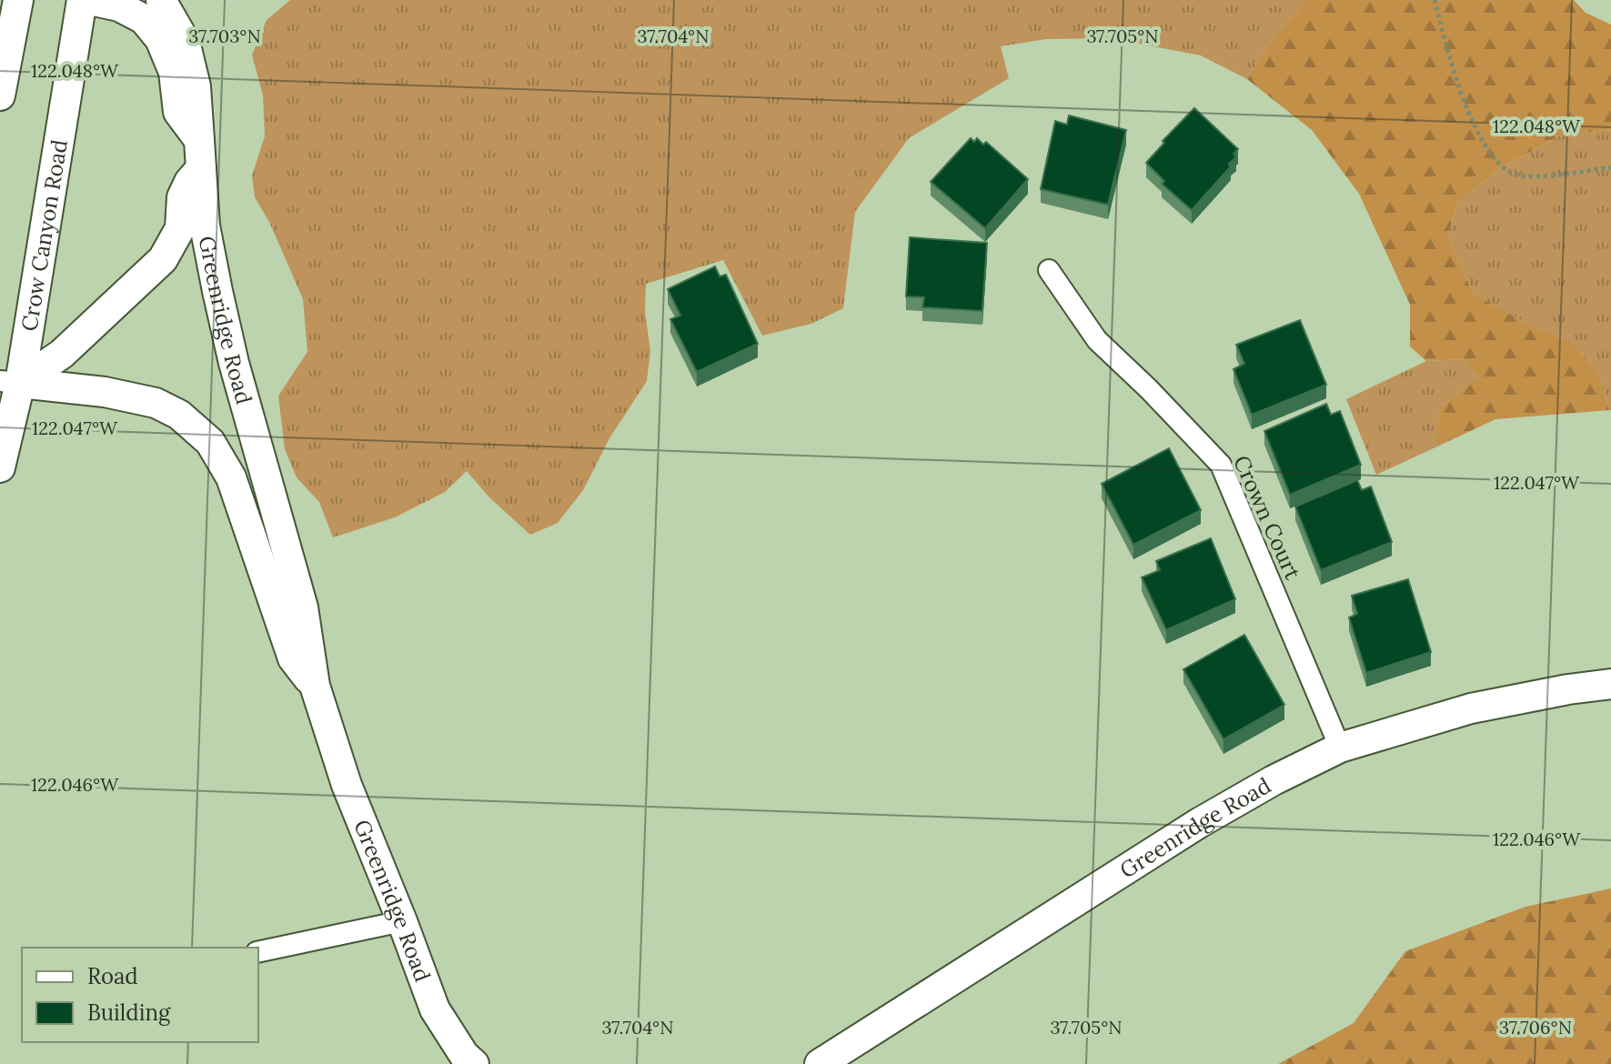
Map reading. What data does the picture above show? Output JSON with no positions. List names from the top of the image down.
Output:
{
  "streets": {
    "street": ["Crow Canyon Road", "Greenridge Road", "Crown Court"]
  },
  "crossings": [
    ["Crow Canyon Road", "Greenridge Road"],
    ["Greenridge Road", "Crown Court"]
  ],
  "legend": ["Road", "Building"],
  "coordinates": [
    "37.703°N",
    "37.704°N",
    "37.705°N",
    "122.048°W",
    "122.047°W",
    "122.046°W",
    "37.706°N"
  ]
}
